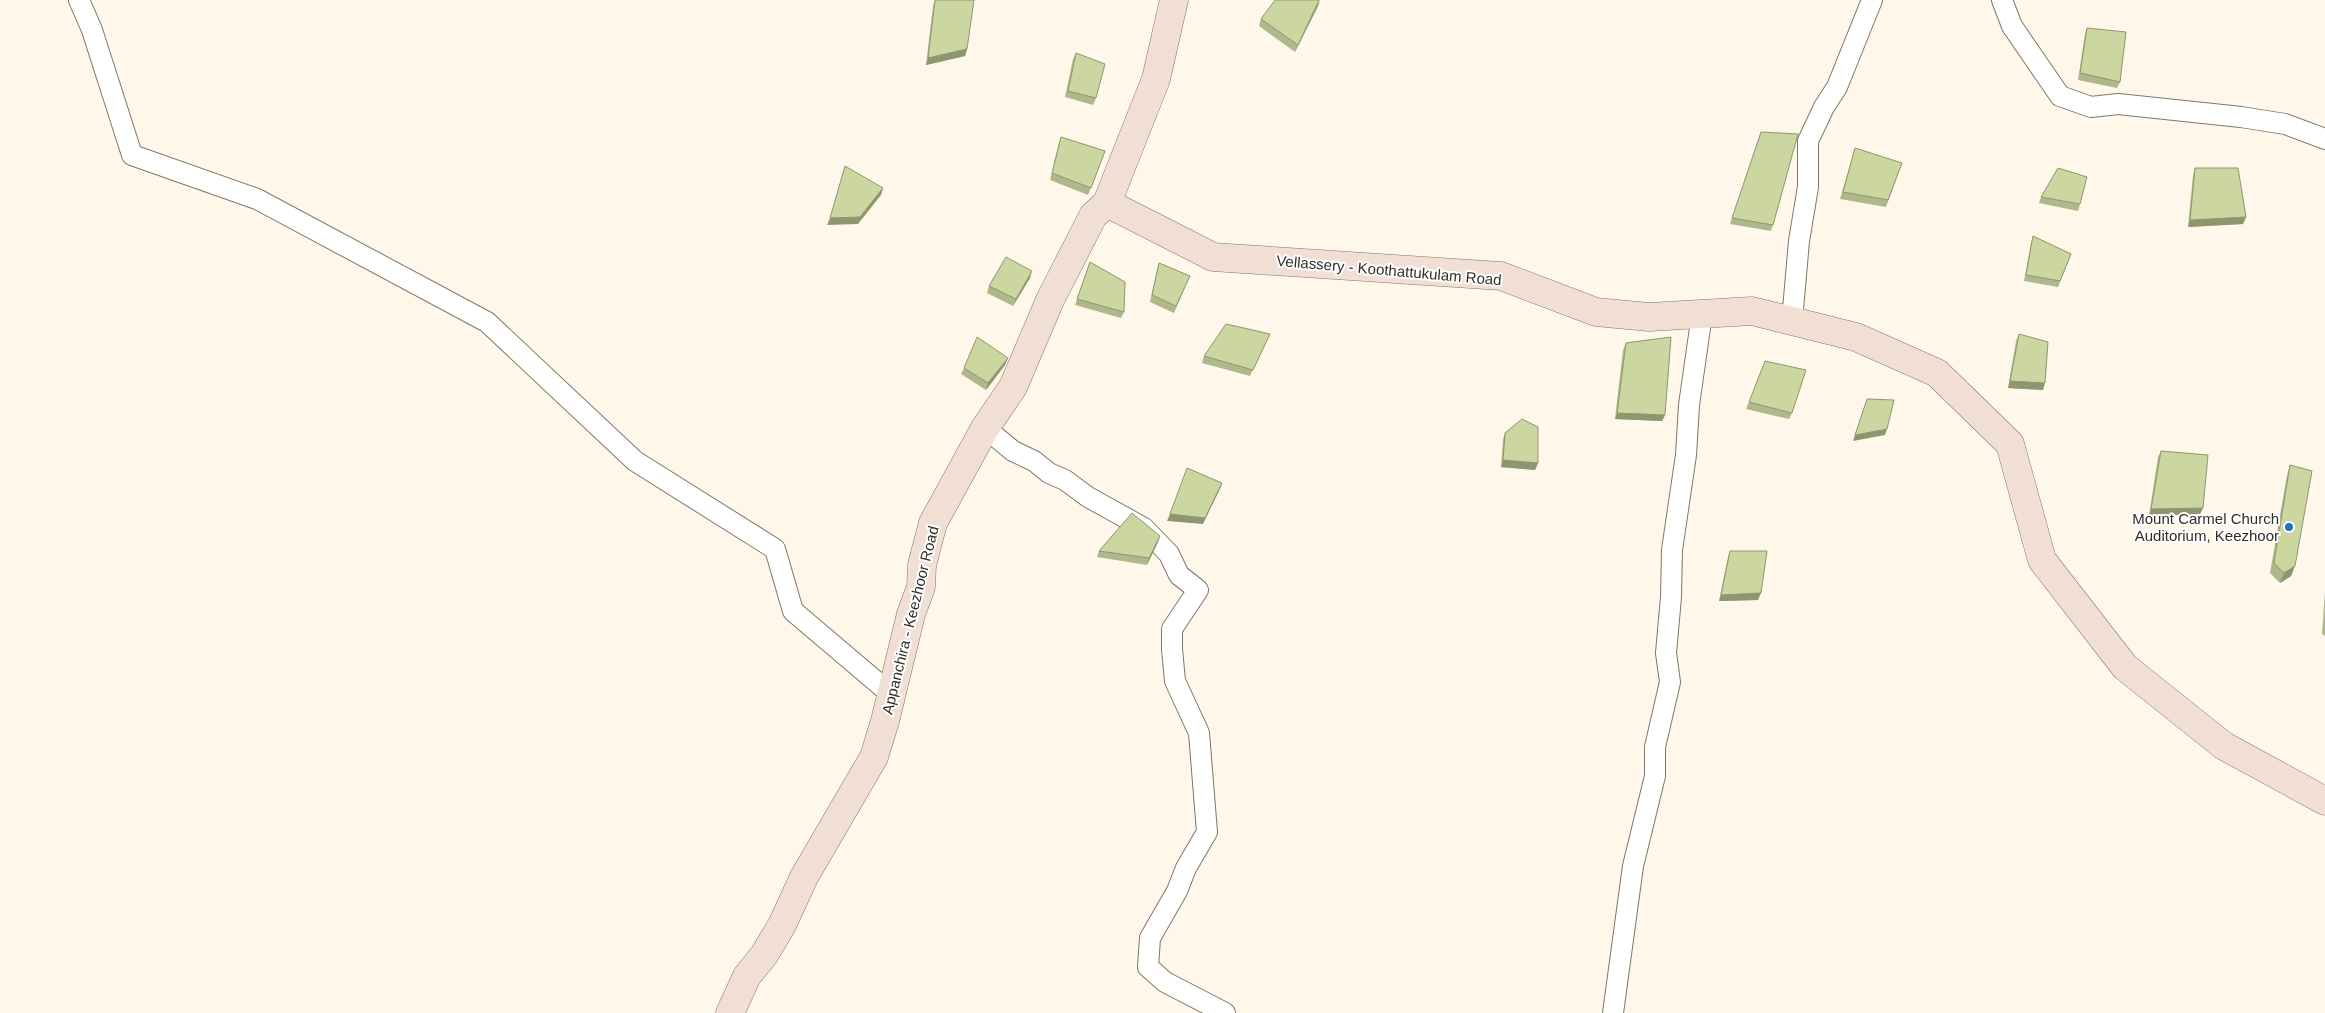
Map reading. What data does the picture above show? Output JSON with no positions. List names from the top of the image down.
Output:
{
  "streets": {
    "main road": ["Vellassery - Koothattukulam Road", "Appanchira - Keezhoor Road"]
  },
  "crossings": [
    ["Vellassery - Koothattukulam Road", "Appanchira - Keezhoor Road"]
  ],
  "places": ["Mount Carmel Church Auditorium, Keezhoor"]
}
